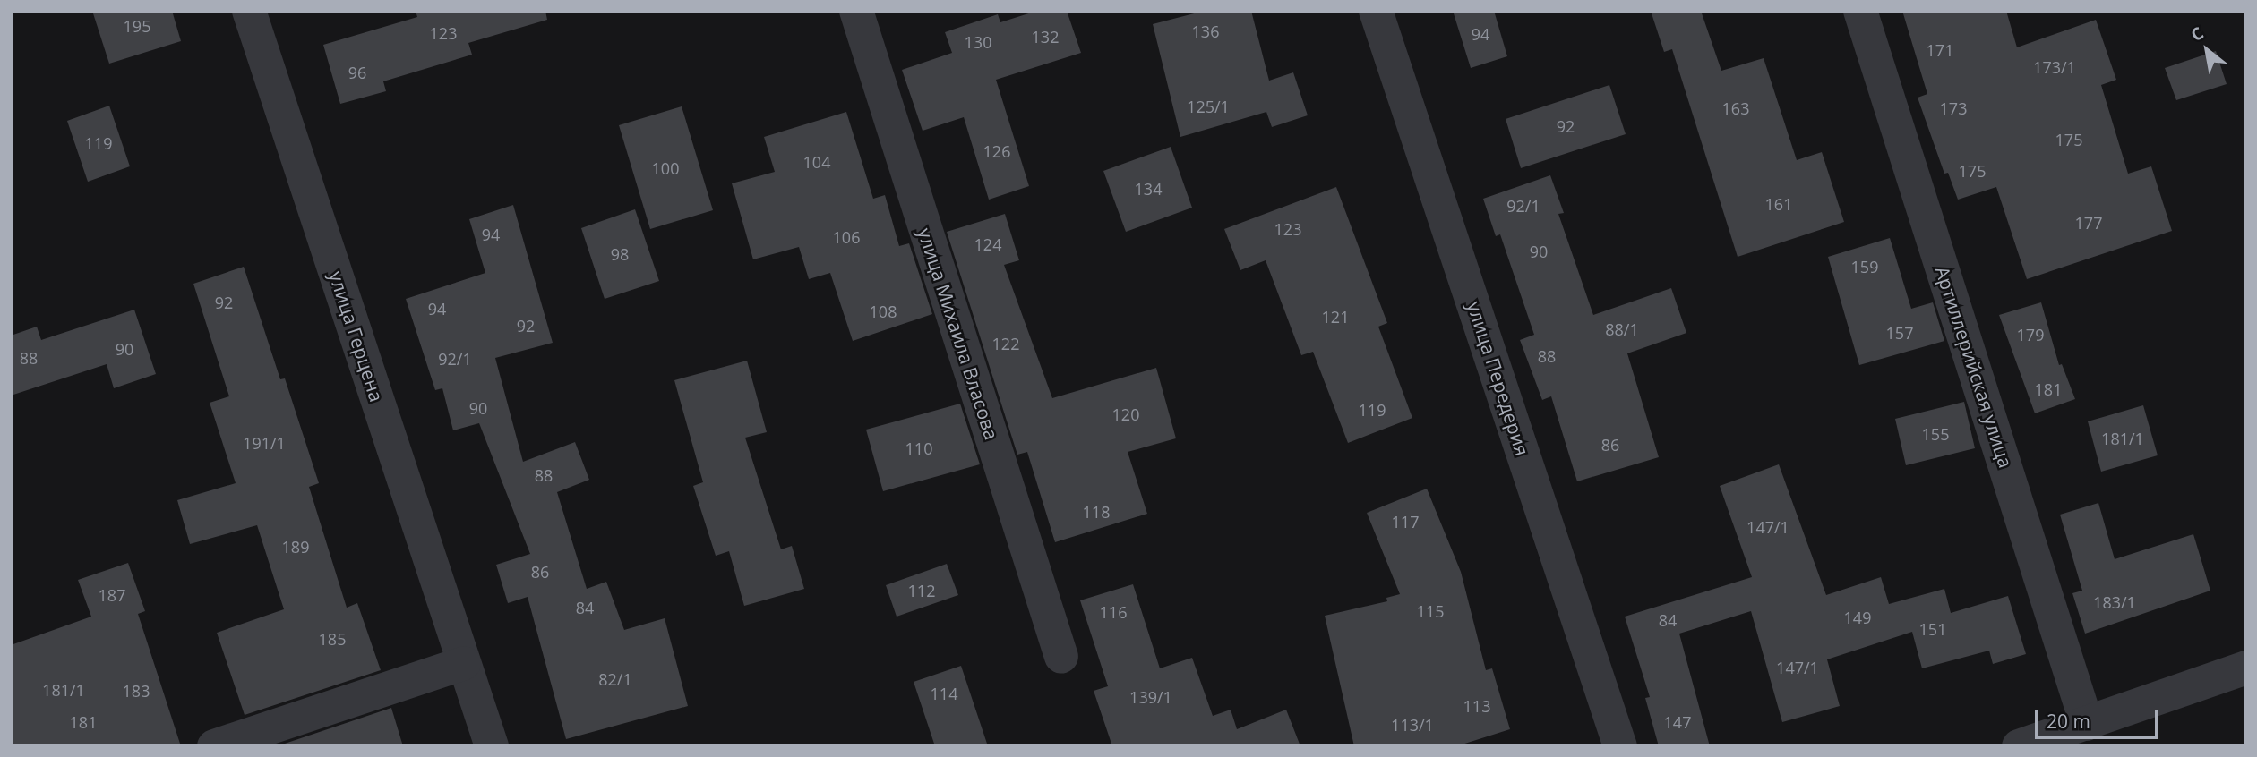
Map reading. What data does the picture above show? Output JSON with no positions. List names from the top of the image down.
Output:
{
  "streets": {
    "street": [
      "улица Михаила Власова",
      "улица Герцена",
      "Артиллерийская улица",
      "улица Передерия"
    ]
  },
  "house_numbers": [
    "195",
    "136",
    "123",
    "94",
    "132",
    "130",
    "171",
    "173/1",
    "96",
    "125/1",
    "163",
    "173",
    "92",
    "175",
    "119",
    "126",
    "104",
    "100",
    "175",
    "134",
    "161",
    "92/1",
    "177",
    "123",
    "94",
    "106",
    "124",
    "90",
    "98",
    "159",
    "92",
    "94",
    "108",
    "121",
    "92",
    "88/1",
    "157",
    "179",
    "122",
    "90",
    "88",
    "88",
    "92/1",
    "181",
    "90",
    "119",
    "120",
    "155",
    "181/1",
    "191/1",
    "86",
    "110",
    "88",
    "118",
    "117",
    "147/1",
    "189",
    "86",
    "112",
    "187",
    "183/1",
    "84",
    "115",
    "116",
    "149",
    "84",
    "151",
    "185",
    "147/1",
    "82/1",
    "181/1",
    "183",
    "114",
    "139/1",
    "113",
    "181",
    "147",
    "113/1"
  ],
  "scale_bar": "20 m",
  "north": "top left"
}
